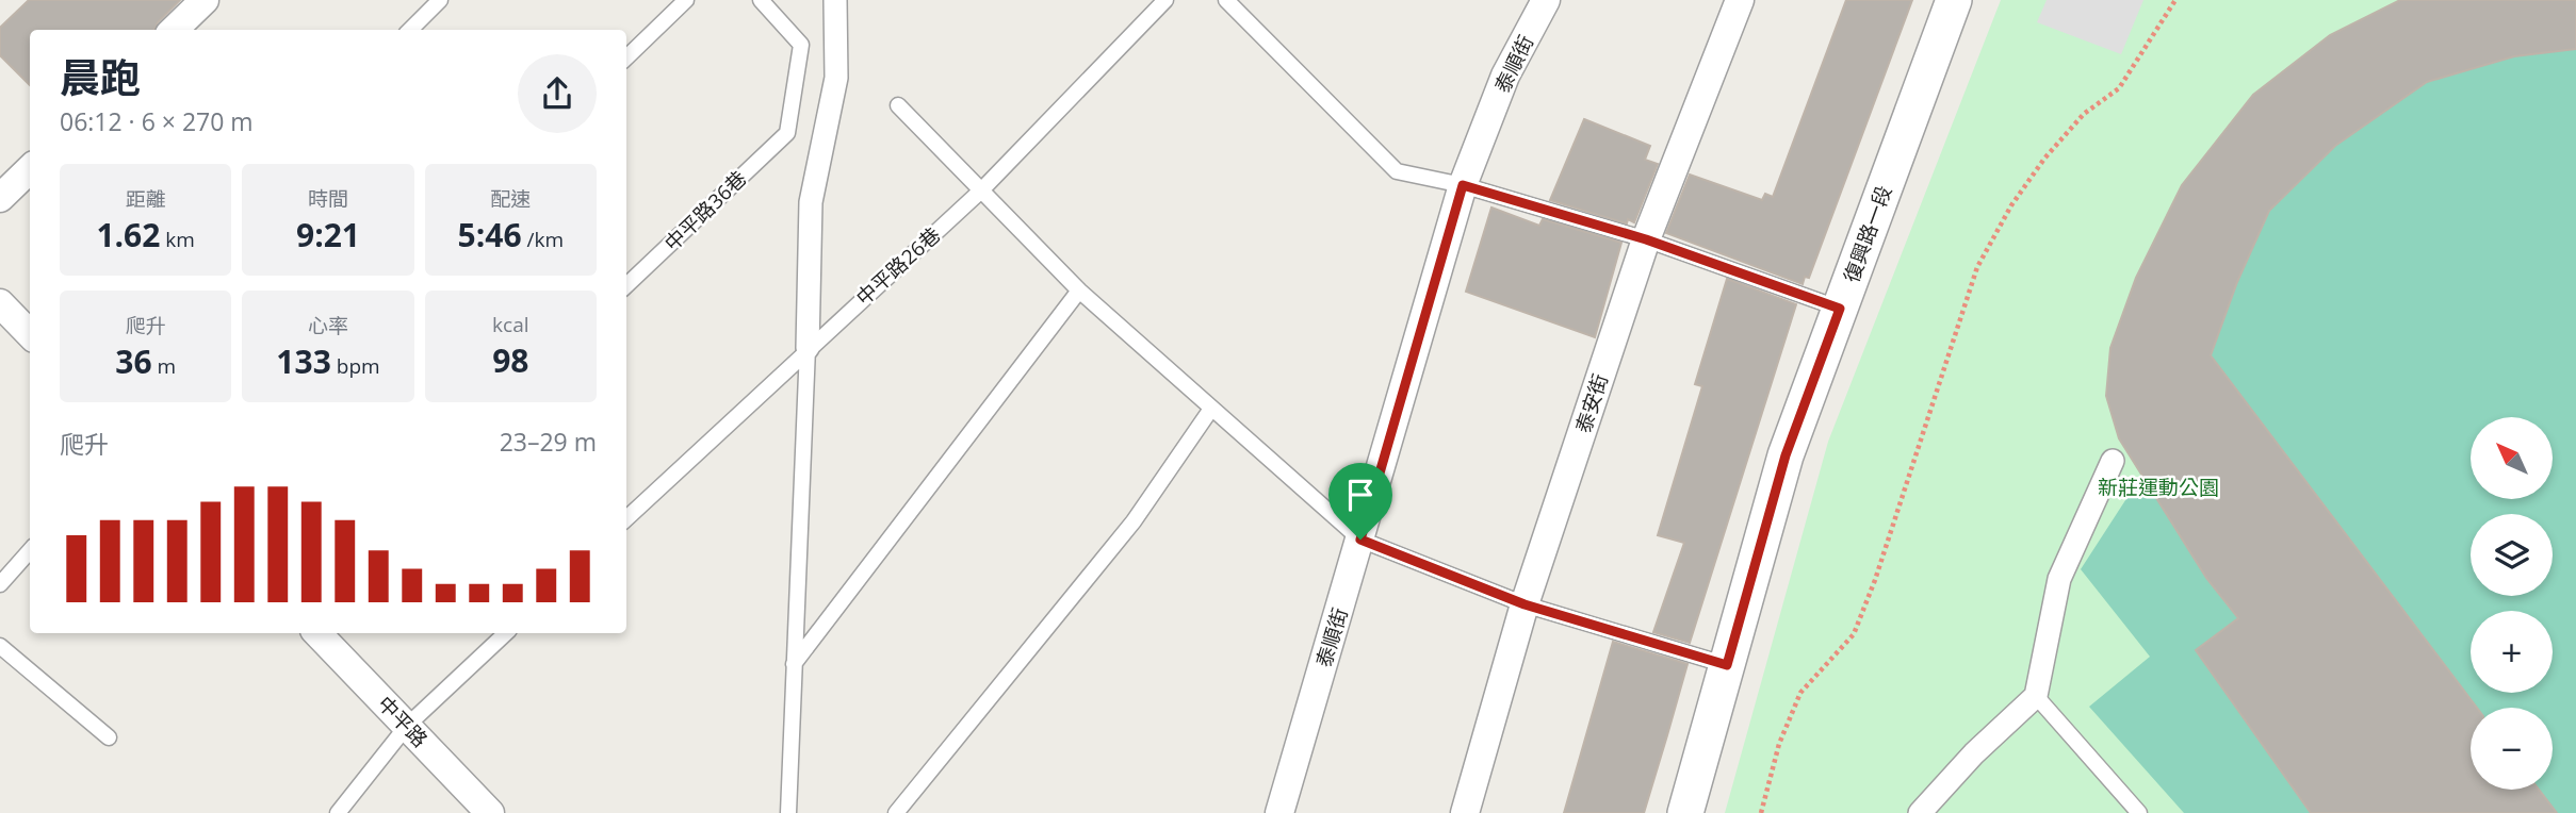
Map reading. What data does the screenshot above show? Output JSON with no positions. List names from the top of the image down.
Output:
{
  "streets": {
    "street": [
      "泰順街",
      "復興路一段",
      "泰安街",
      "中平路"
    ],
    "lane": ["中平路36巷", "中平路26巷"]
  },
  "parks": ["新莊運動公園"],
  "north": "top left",
  "page": {
    "heading": ["晨跑", "06:12 · 6 × 270 m"],
    "stats": [
      ["距離", "1.62 km"],
      ["時間", "9:21"],
      ["配速", "5:46 /km"],
      ["爬升", "36 m"],
      ["心率", "133 bpm"],
      ["kcal", "98"]
    ],
    "chart": ["爬升", "23–29 m"],
    "map_buttons": ["+", "−"]
  }
}
